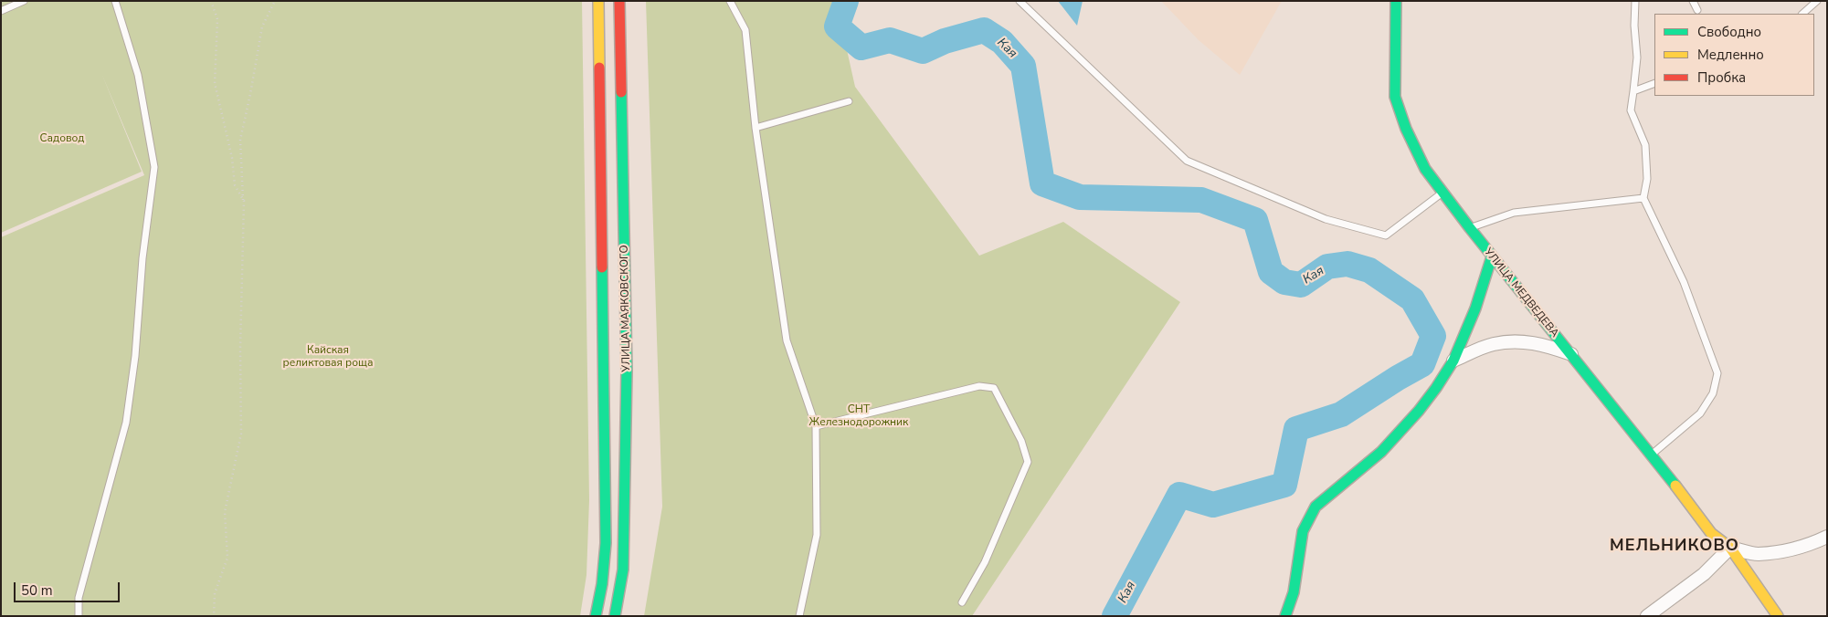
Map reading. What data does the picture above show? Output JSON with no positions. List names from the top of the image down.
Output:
{
  "streets": {
    "main road": ["УЛИЦА МЕДВЕДЕВА", "УЛИЦА МАЯКОВСКОГО"]
  },
  "districts": ["МЕЛЬНИКОВО"],
  "water": ["Кая"],
  "parks": ["Садовод", "Кайская реликтовая роща", "СНТ Железнодорожник"],
  "legend": ["Свободно", "Медленно", "Пробка"],
  "scale_bar": "50 m"
}
